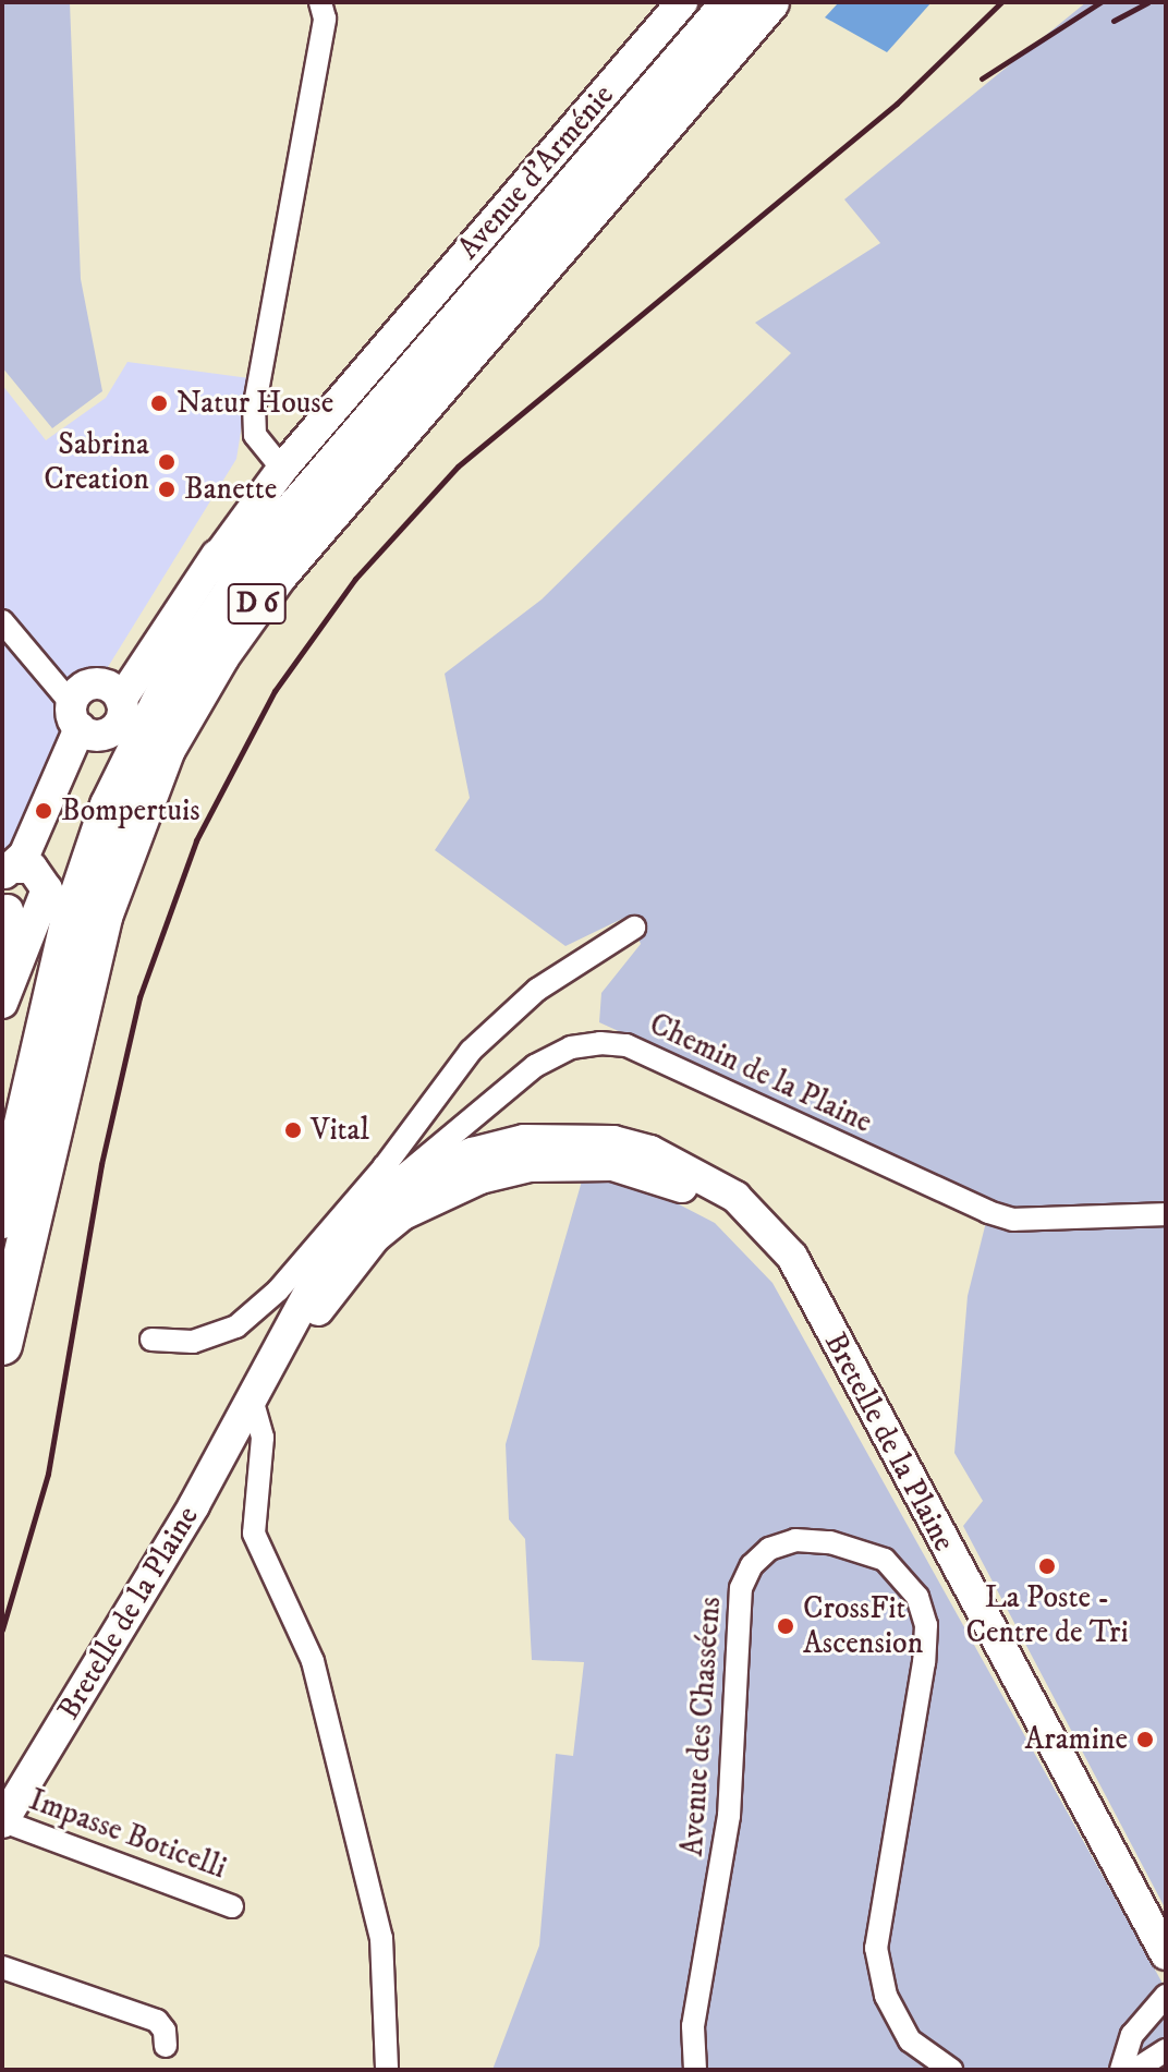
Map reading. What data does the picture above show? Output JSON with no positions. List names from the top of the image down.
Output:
{
  "streets": {
    "highway": ["D 6"],
    "main road": ["Avenue d'Arménie", "Bretelle de la Plaine"],
    "street": ["Chemin de la Plaine", "Avenue des Chasséens", "Impasse Boticelli"]
  },
  "crossings": [
    ["Chemin de la Plaine", "Bretelle de la Plaine"],
    ["Bretelle de la Plaine", "Impasse Boticelli"]
  ],
  "places": [
    "Natur House",
    "Sabrina Creation",
    "Banette",
    "Bompertuis",
    "Vital",
    "La Poste - Centre de Tri",
    "CrossFit Ascension",
    "Aramine"
  ]
}
